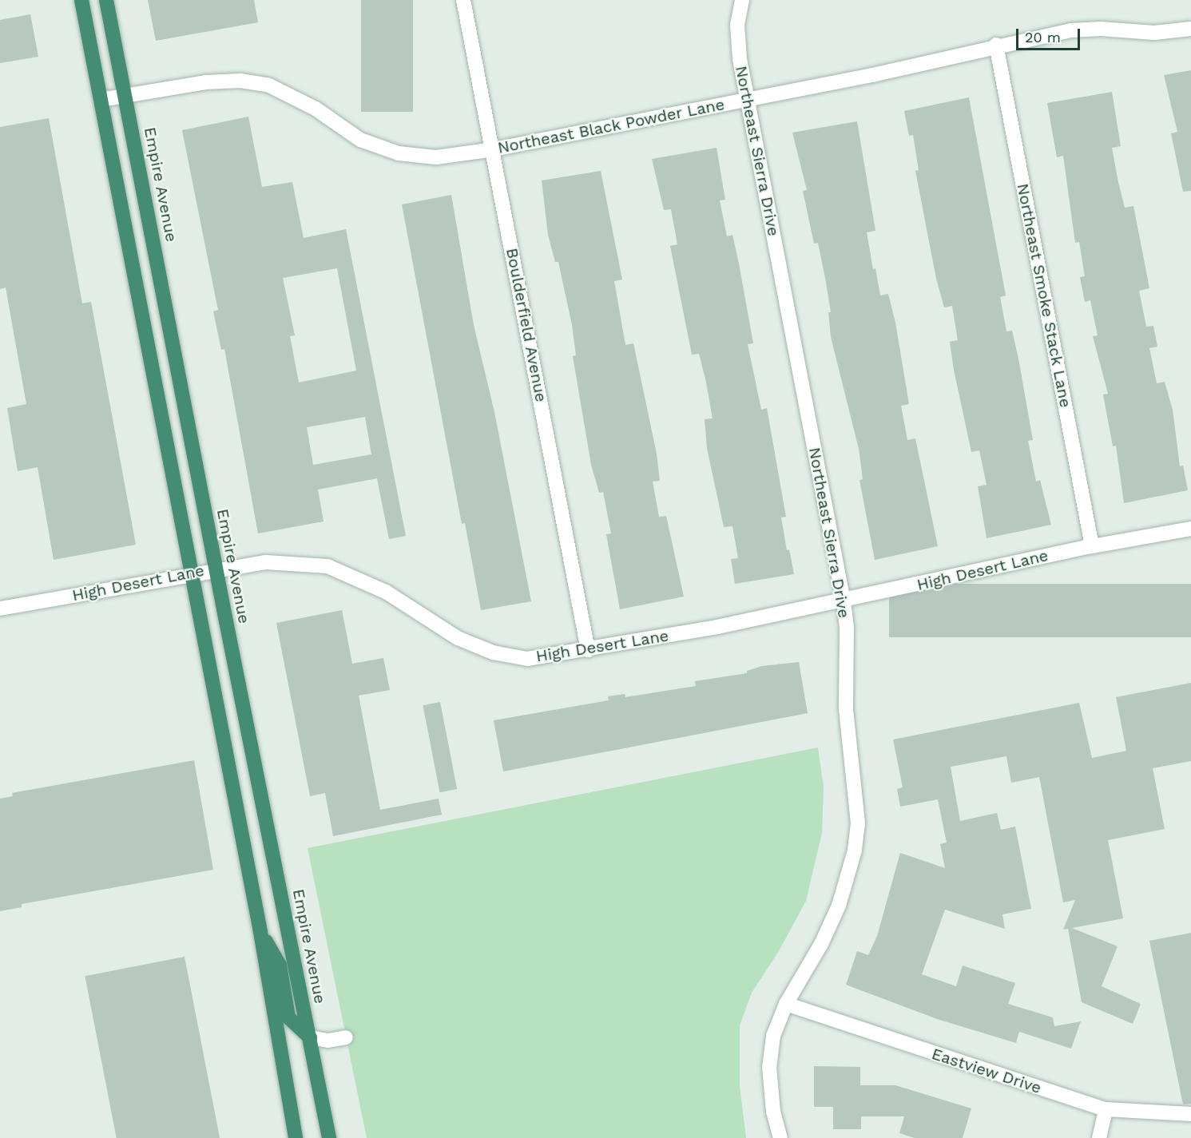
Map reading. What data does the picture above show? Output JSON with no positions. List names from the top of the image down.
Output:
{
  "streets": {
    "highway": ["Empire Avenue"],
    "street": [
      "Northeast Black Powder Lane",
      "Northeast Sierra Drive",
      "Northeast Smoke Stack Lane",
      "Boulderfield Avenue",
      "High Desert Lane",
      "Eastview Drive"
    ]
  },
  "crossings": [
    ["Northeast Black Powder Lane", "Northeast Sierra Drive"],
    ["Northeast Black Powder Lane", "Empire Avenue"],
    ["Northeast Black Powder Lane", "Northeast Smoke Stack Lane"],
    ["Northeast Black Powder Lane", "Boulderfield Avenue"],
    ["Northeast Sierra Drive", "High Desert Lane"],
    ["Northeast Sierra Drive", "Eastview Drive"],
    ["Empire Avenue", "High Desert Lane"],
    ["Northeast Smoke Stack Lane", "High Desert Lane"],
    ["Boulderfield Avenue", "High Desert Lane"]
  ],
  "scale_bar": "20 m"
}
